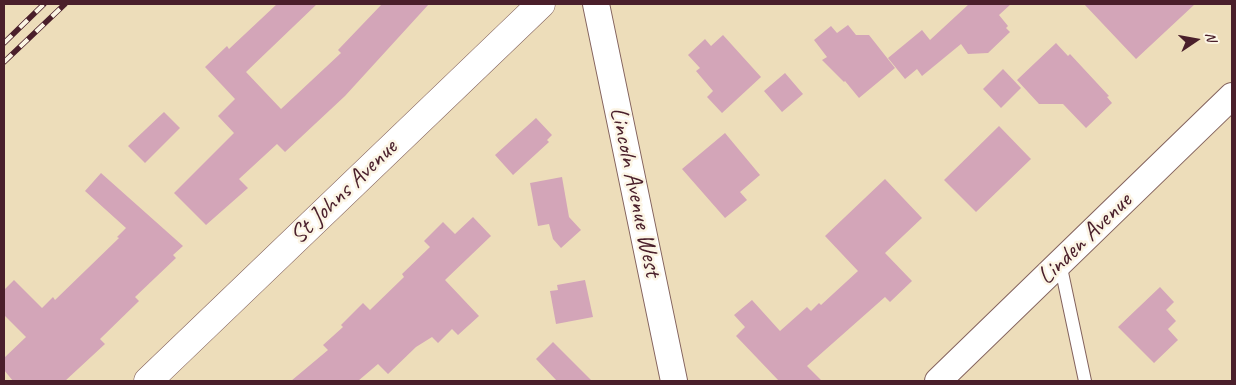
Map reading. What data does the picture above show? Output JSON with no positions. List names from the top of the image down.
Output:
{
  "streets": {
    "street": ["St Johns Avenue", "Lincoln Avenue West", "Linden Avenue"]
  },
  "north": "right"
}
